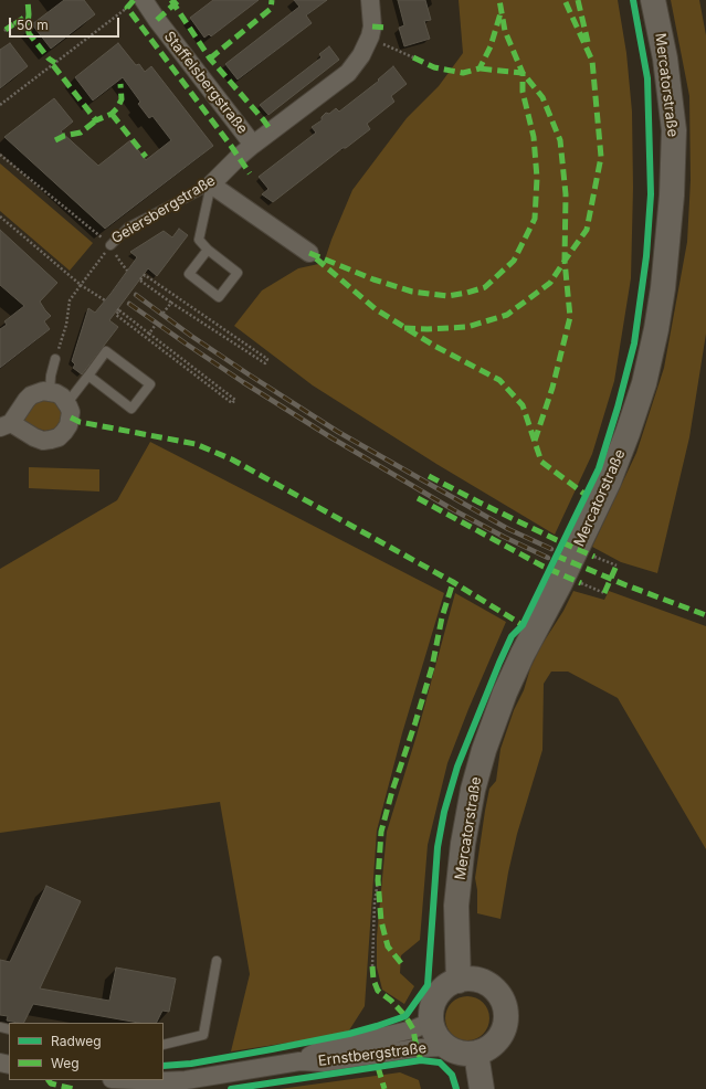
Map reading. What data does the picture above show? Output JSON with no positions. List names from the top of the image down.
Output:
{
  "streets": {
    "main road": ["Mercatorstraße"],
    "street": ["Staffelsbergstraße", "Geiersbergstraße", "Ernstbergstraße"]
  },
  "crossings": [
    ["Staffelsbergstraße", "Geiersbergstraße"],
    ["Mercatorstraße", "Ernstbergstraße"]
  ],
  "legend": ["Radweg", "Weg"],
  "scale_bar": "50 m"
}
